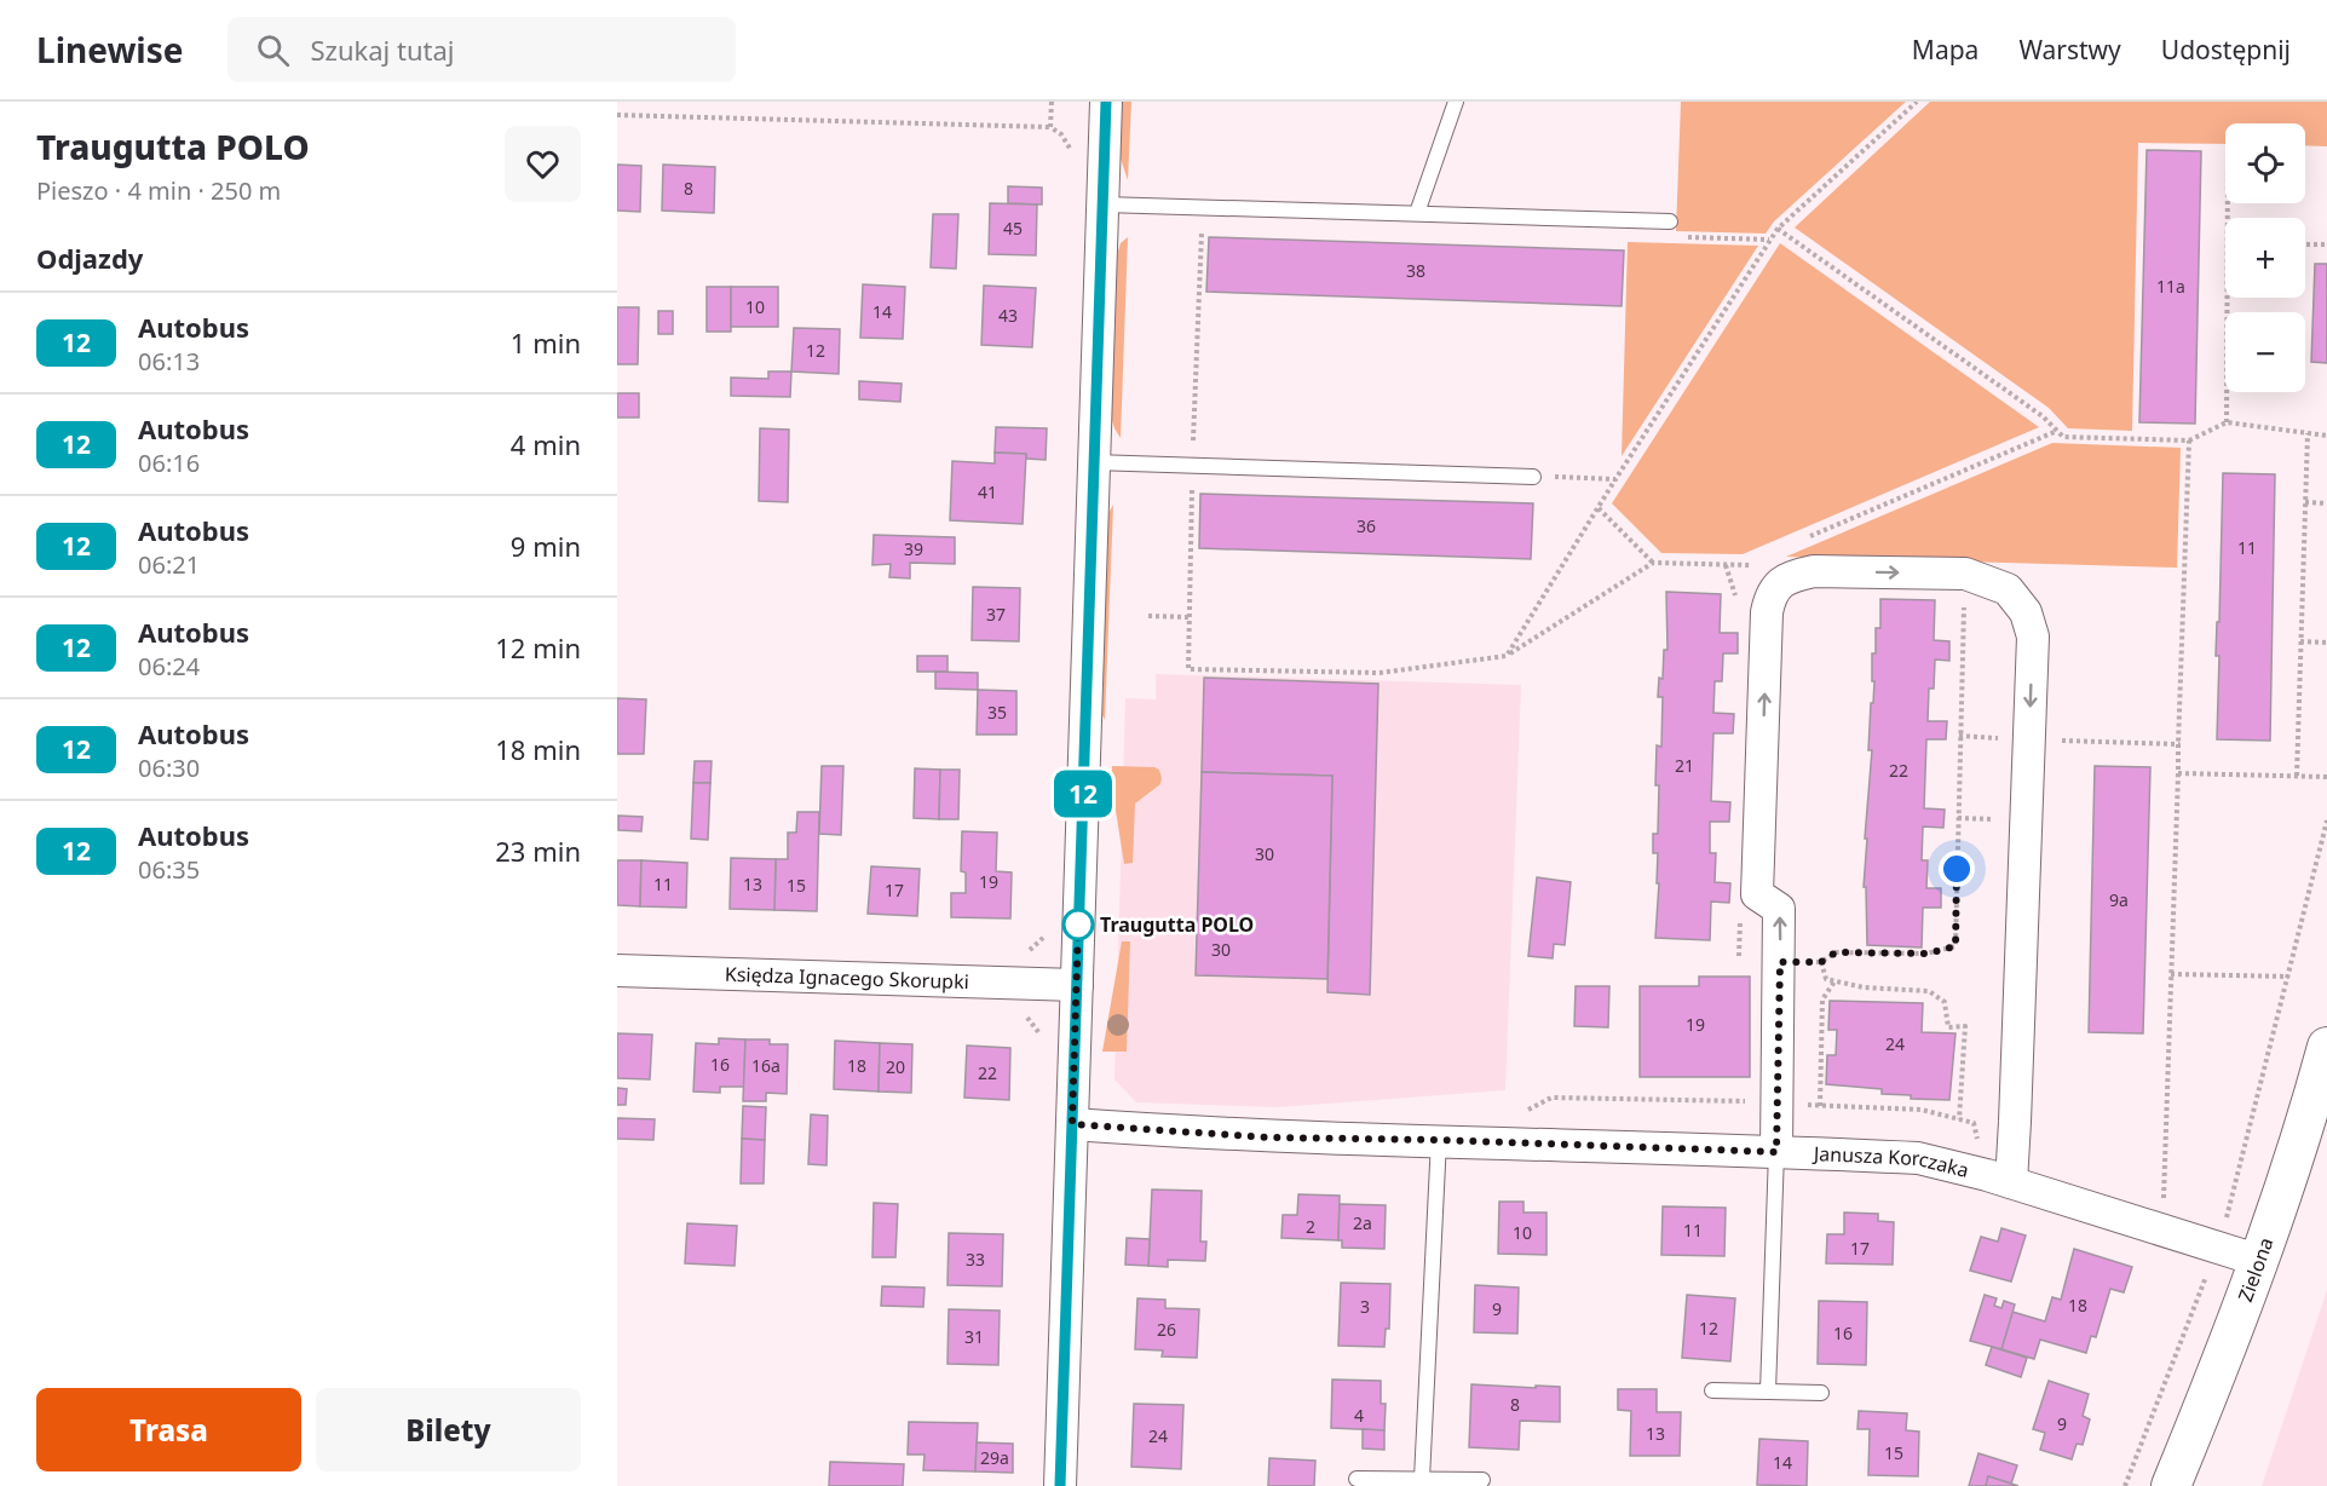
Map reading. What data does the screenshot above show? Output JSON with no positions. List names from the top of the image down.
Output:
{
  "streets": {
    "street": ["Księdza Ignacego Skorupki", "Janusza Korczaka", "Zielona"]
  },
  "crossings": [
    ["Janusza Korczaka", "Zielona"]
  ],
  "places": ["Traugutta POLO"],
  "lines": ["bus line 12"],
  "house_numbers": [
    "8",
    "45",
    "38",
    "11a",
    "10",
    "14",
    "43",
    "12",
    "41",
    "36",
    "11",
    "39",
    "37",
    "35",
    "21",
    "22",
    "30",
    "19",
    "11",
    "13",
    "15",
    "17",
    "9a",
    "30",
    "19",
    "24",
    "16",
    "16a",
    "18",
    "20",
    "22",
    "2a",
    "2",
    "11",
    "10",
    "17",
    "33",
    "18",
    "3",
    "9",
    "12",
    "26",
    "16",
    "31",
    "8",
    "4",
    "9",
    "13",
    "24",
    "15",
    "29a",
    "14"
  ],
  "page": {
    "header": "Linewise",
    "search": "Szukaj tutaj",
    "nav": ["Mapa", "Warstwy", "Udostępnij"],
    "heading": [
      ["Traugutta POLO", "Pieszo · 4 min · 250 m"],
      "Odjazdy"
    ],
    "on_map": "12",
    "map_buttons": ["+", "−"],
    "list": [
      {
        "mark": "12",
        "name": "Autobus",
        "note": "06:13",
        "value": "1 min"
      },
      {
        "mark": "12",
        "name": "Autobus",
        "note": "06:16",
        "value": "4 min"
      },
      {
        "mark": "12",
        "name": "Autobus",
        "note": "06:21",
        "value": "9 min"
      },
      {
        "mark": "12",
        "name": "Autobus",
        "note": "06:24",
        "value": "12 min"
      },
      {
        "mark": "12",
        "name": "Autobus",
        "note": "06:30",
        "value": "18 min"
      },
      {
        "mark": "12",
        "name": "Autobus",
        "note": "06:35",
        "value": "23 min"
      }
    ],
    "buttons": ["Trasa", "Bilety"]
  }
}
